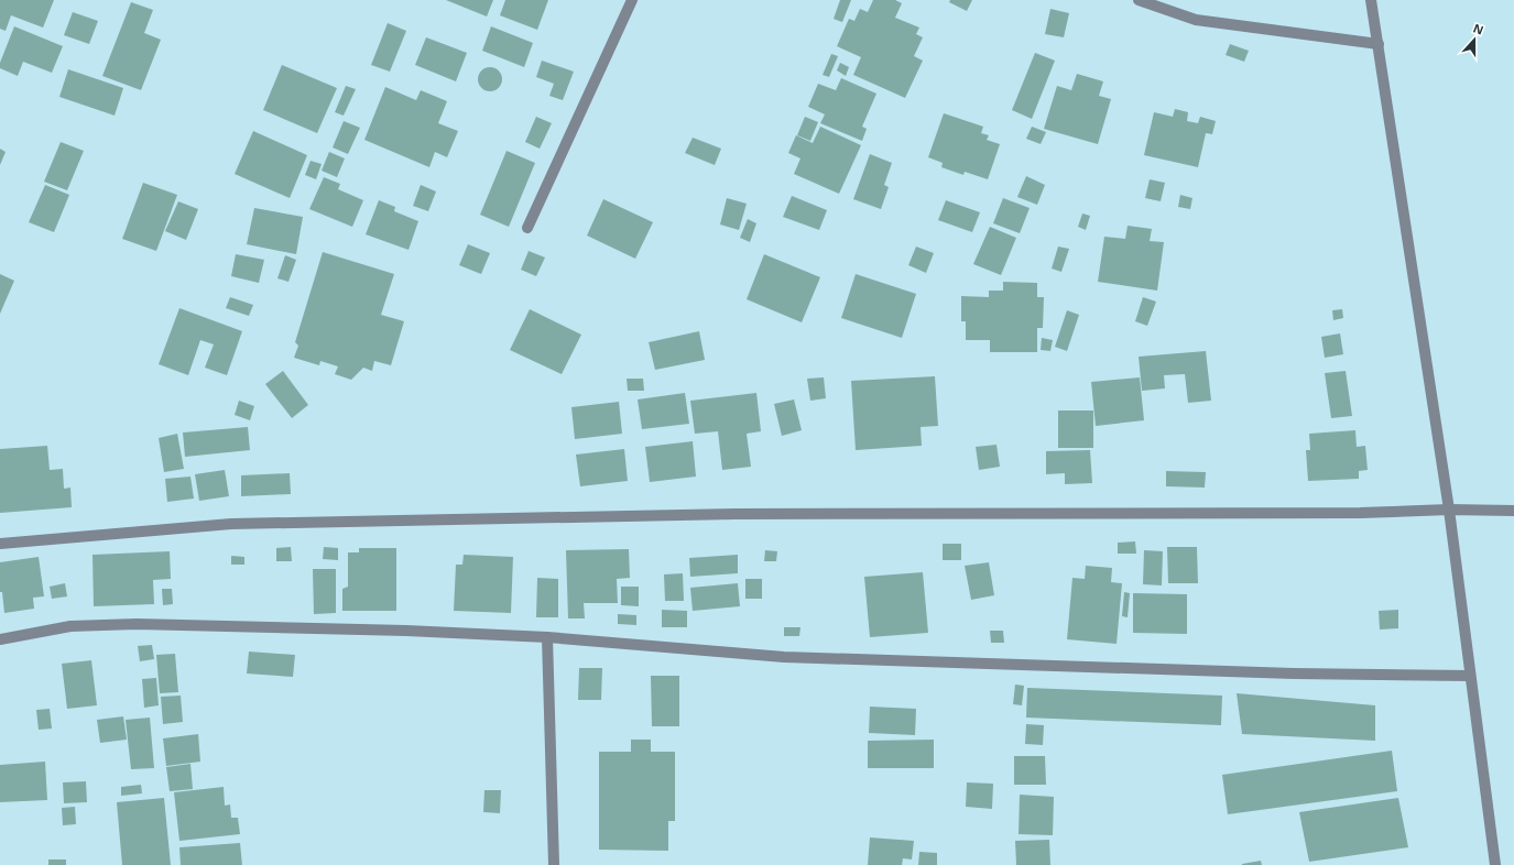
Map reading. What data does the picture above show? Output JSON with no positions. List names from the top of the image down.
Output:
{
  "north": "top"
}
